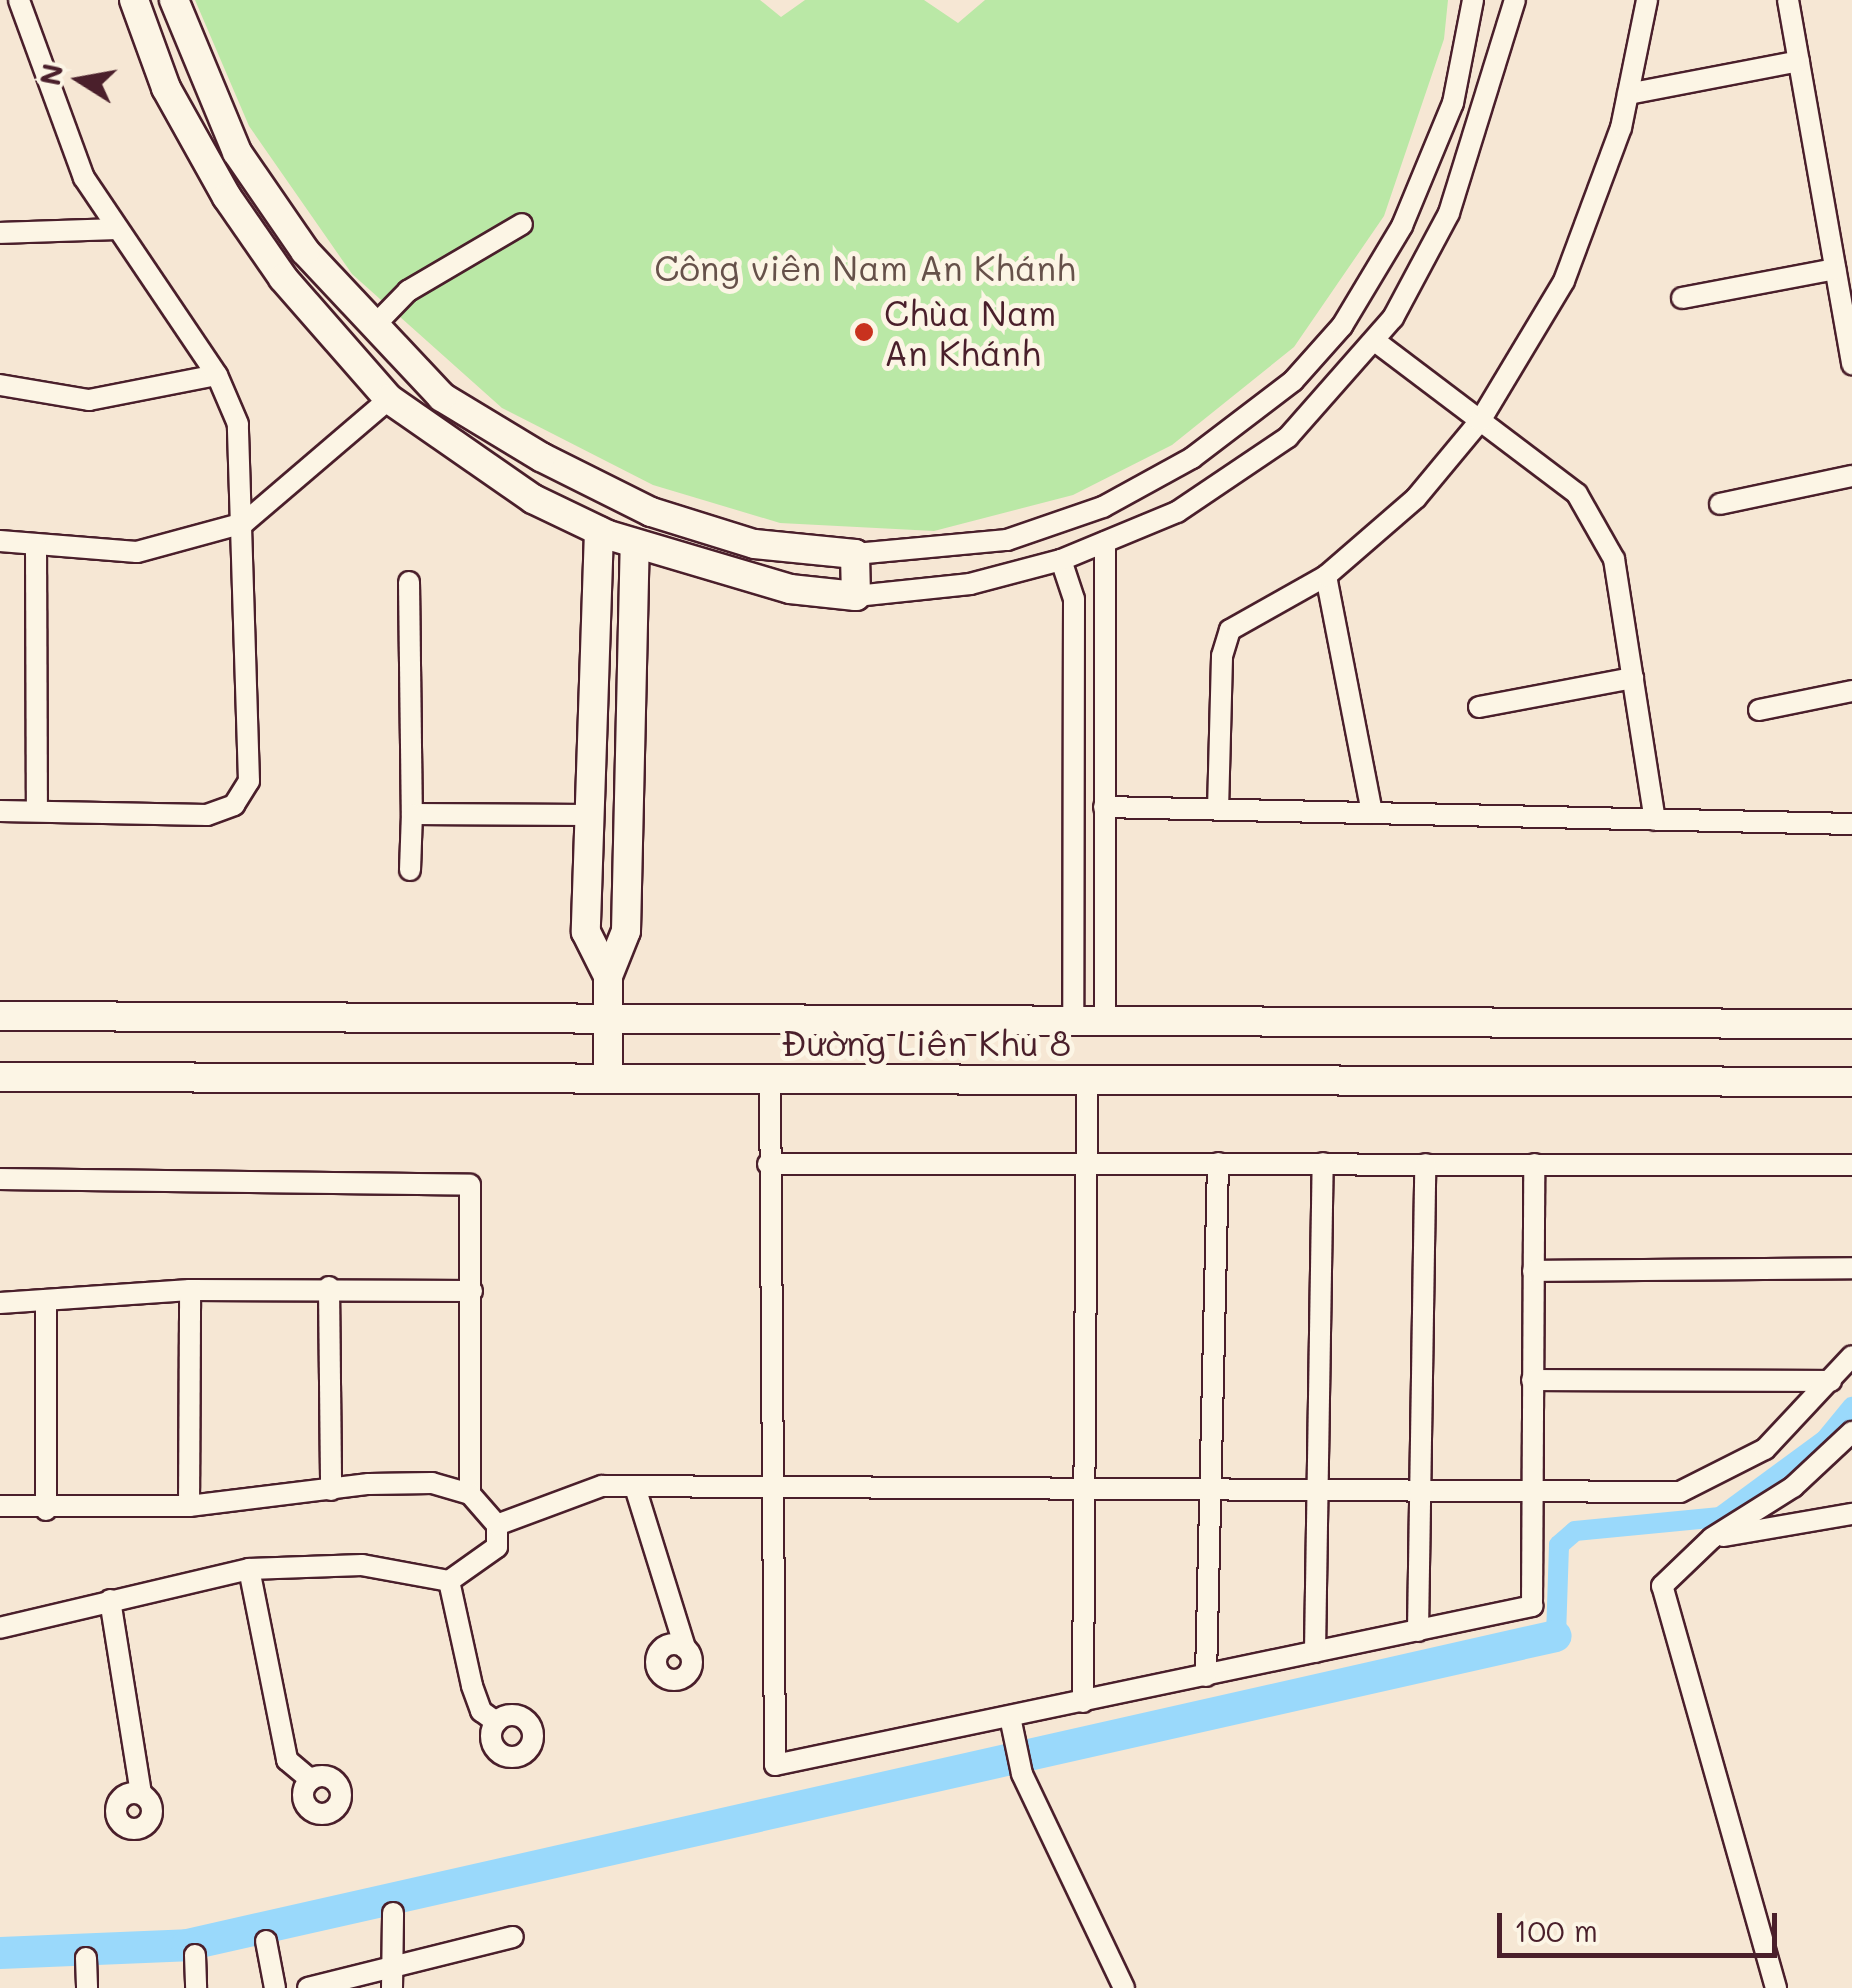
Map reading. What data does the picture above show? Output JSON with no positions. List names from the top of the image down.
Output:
{
  "streets": {
    "street": ["Đường Liên Khu 8"]
  },
  "parks": ["Công viên Nam An Khánh"],
  "places": ["Chùa Nam An Khánh"],
  "scale_bar": "100 m",
  "north": "left"
}
